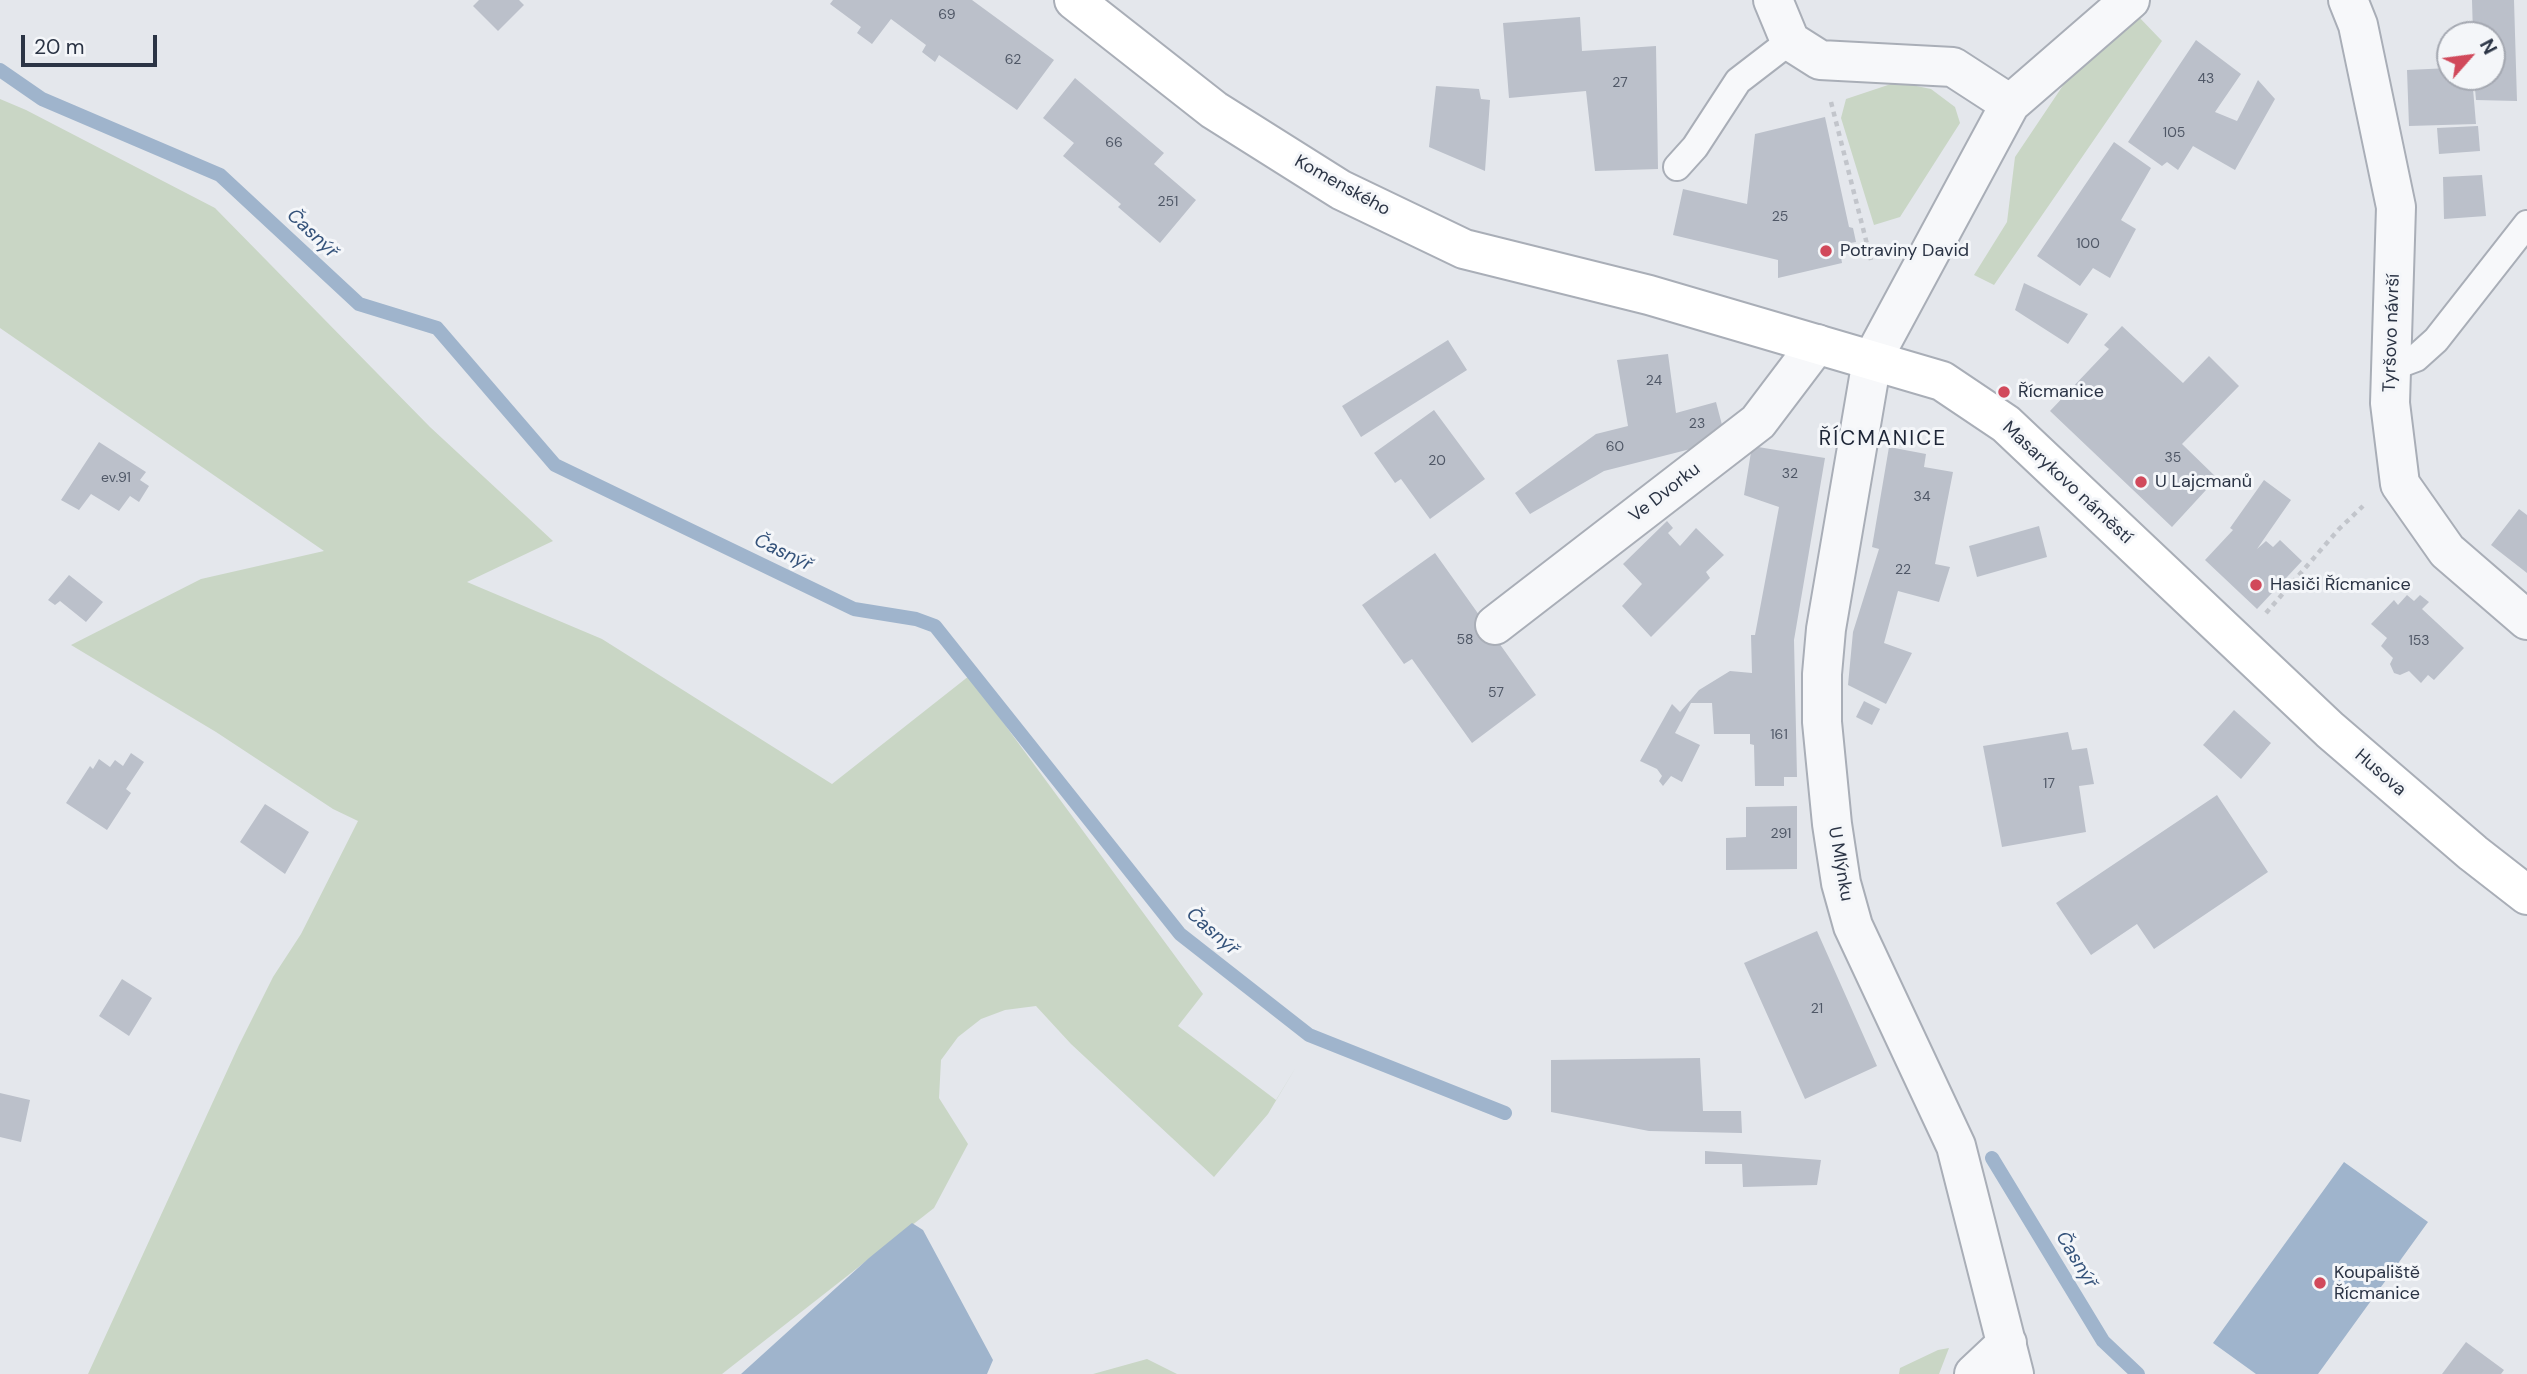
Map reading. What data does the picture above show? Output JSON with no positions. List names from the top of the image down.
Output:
{
  "streets": {
    "main road": ["Komenského", "Masarykovo náměstí", "Husova"],
    "street": ["Tyršovo návrší", "Ve Dvorku", "U Mlýnku"]
  },
  "crossings": [
    ["Komenského", "Masarykovo náměstí"],
    ["Masarykovo náměstí", "Ve Dvorku"],
    ["Masarykovo náměstí", "Husova"],
    ["Masarykovo náměstí", "U Mlýnku"]
  ],
  "districts": ["ŘÍCMANICE"],
  "water": ["Časnýř"],
  "places": [
    "Potraviny David",
    "Řícmanice",
    "U Lajcmanů",
    "Hasiči Řícmanice",
    "Koupaliště Řícmanice"
  ],
  "house_numbers": [
    "69",
    "62",
    "43",
    "27",
    "105",
    "66",
    "251",
    "25",
    "100",
    "24",
    "23",
    "60",
    "35",
    "20",
    "32",
    "ev.91",
    "34",
    "22",
    "58",
    "153",
    "57",
    "161",
    "17",
    "291",
    "21"
  ],
  "scale_bar": "20 m",
  "north": "top right"
}
